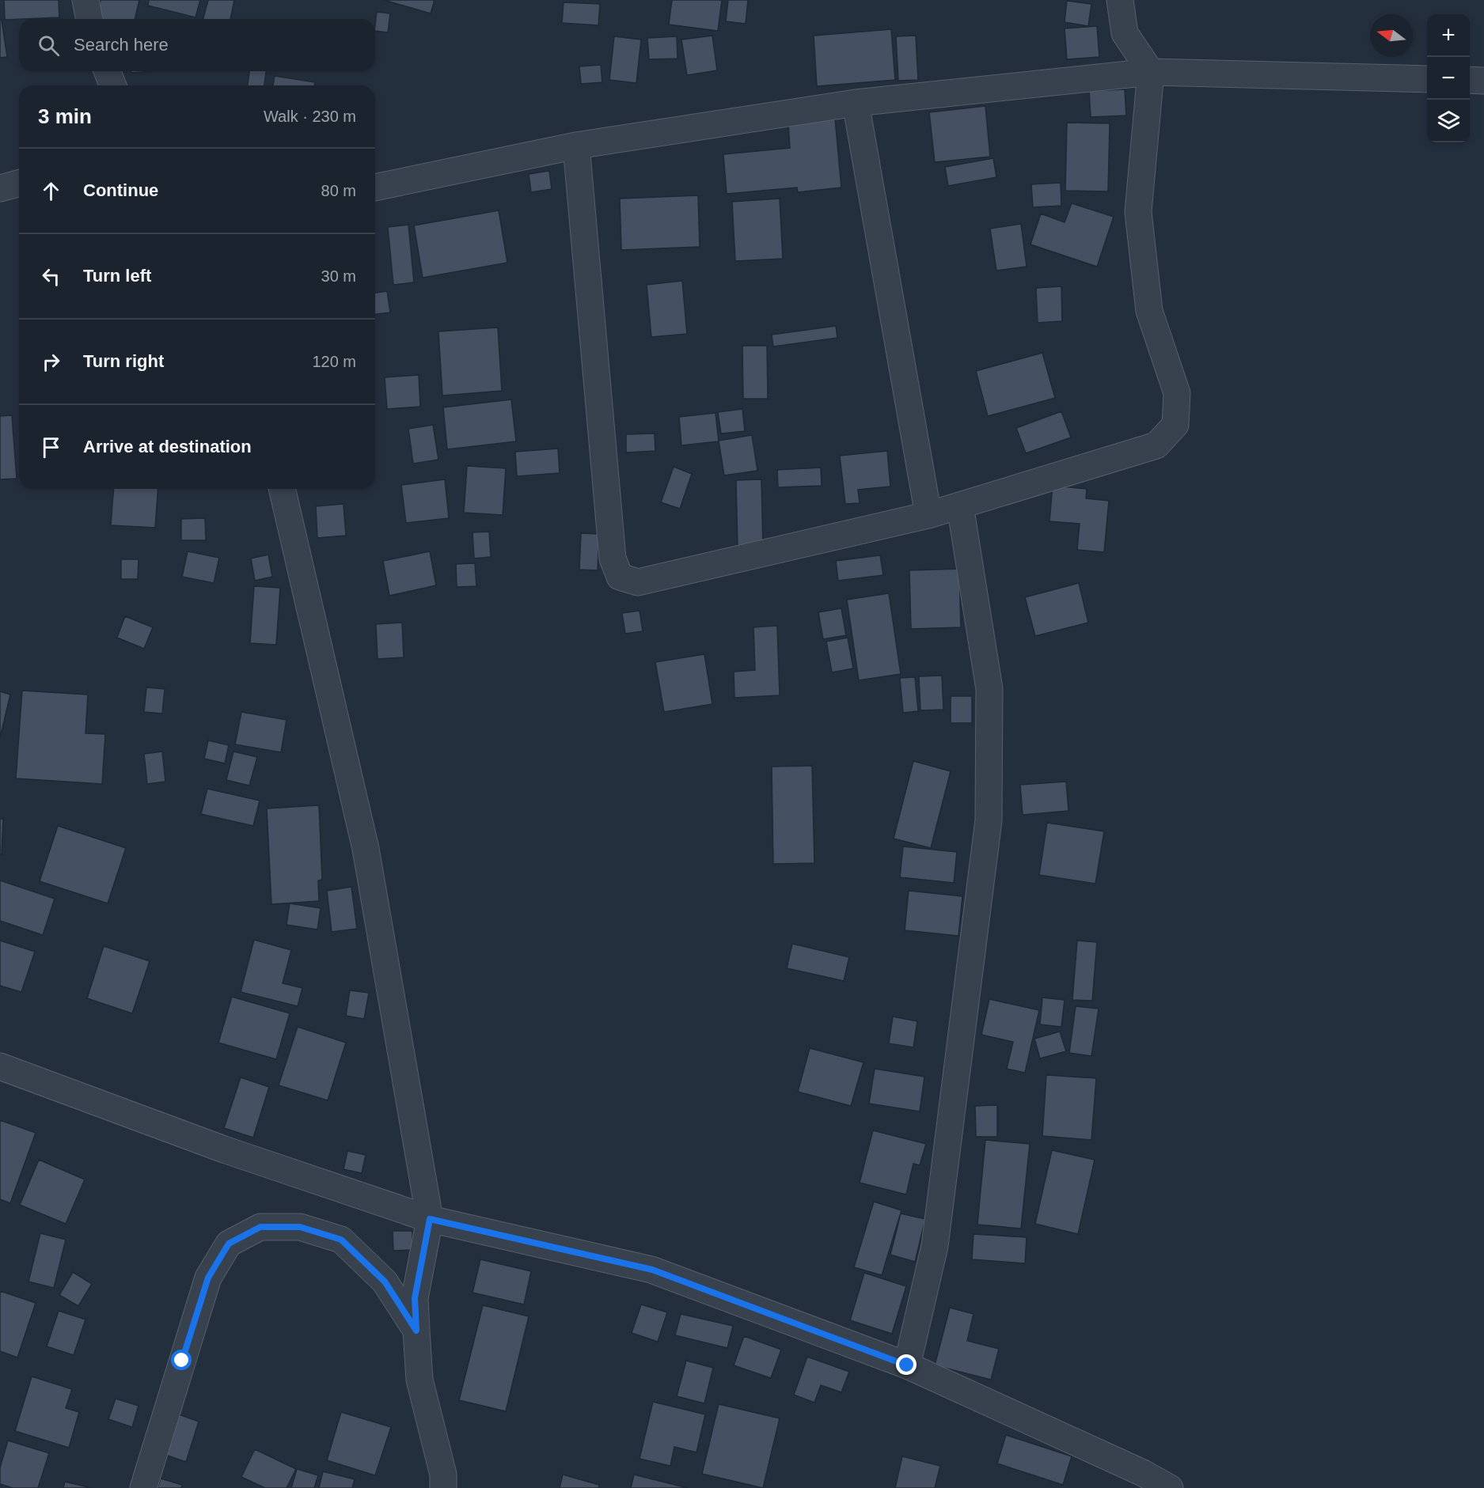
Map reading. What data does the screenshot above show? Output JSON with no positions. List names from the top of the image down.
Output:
{
  "north": "left",
  "page": {
    "map_buttons": ["+", "−"],
    "search": "Search here",
    "heading": ["3 min", "Walk · 230 m"],
    "list": [
      ["Continue", "80 m"],
      ["Turn left", "30 m"],
      ["Turn right", "120 m"],
      "Arrive at destination"
    ]
  }
}
